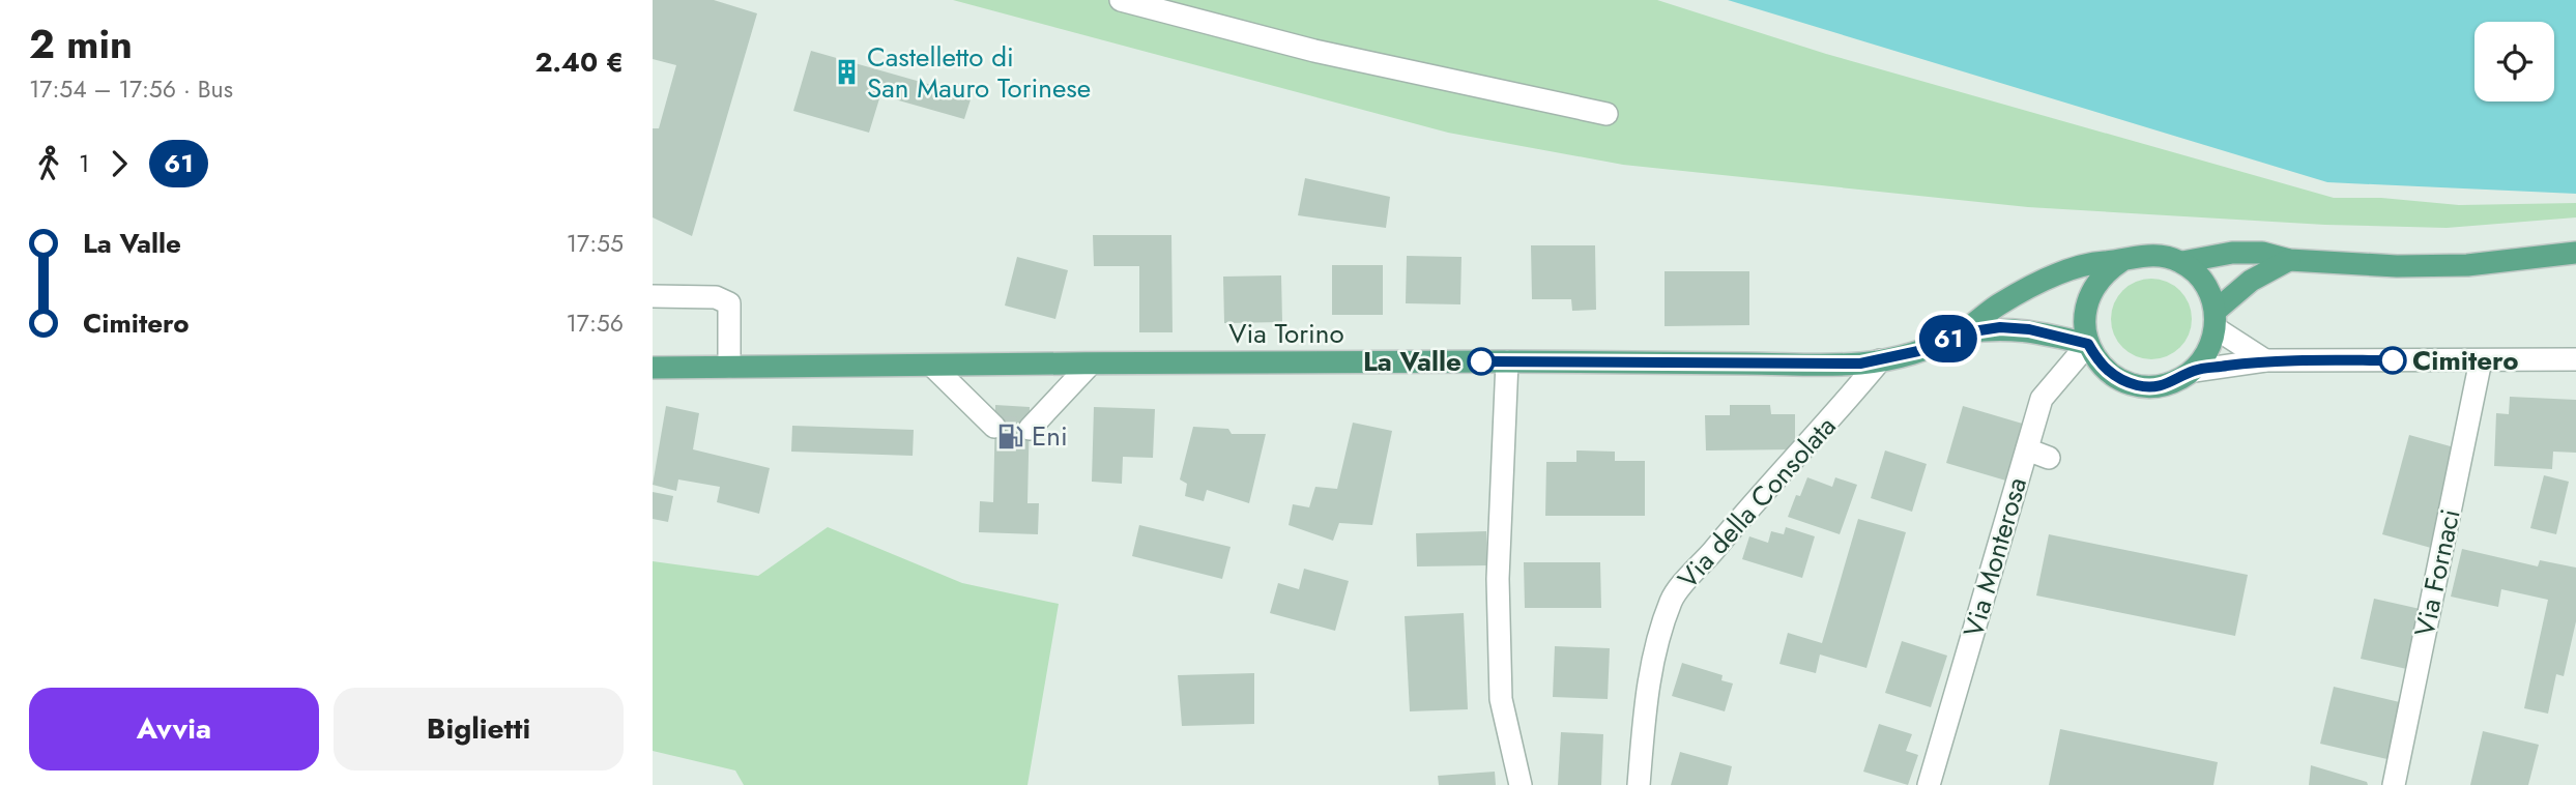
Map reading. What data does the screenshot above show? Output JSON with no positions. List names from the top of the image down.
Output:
{
  "streets": {
    "main road": ["Via Torino"],
    "street": ["Via della Consolata", "Via Monterosa", "Via Fornaci"]
  },
  "crossings": [
    ["Via Torino", "Via della Consolata"],
    ["Via Torino", "Via Monterosa"]
  ],
  "places": {
    "building": ["Castelletto di San Mauro Torinese"],
    "other": ["Cimitero", "La Valle"],
    "fuel station": ["Eni"]
  },
  "lines": ["bus line 61"],
  "page": {
    "heading": ["2 min", "17:54 – 17:56 · Bus", "2.40 €"],
    "on_map": "61",
    "legs": ["1", "61"],
    "list": [
      {
        "name": "La Valle",
        "value": "17:55"
      },
      {
        "name": "Cimitero",
        "value": "17:56"
      }
    ],
    "buttons": ["Avvia", "Biglietti"]
  }
}
